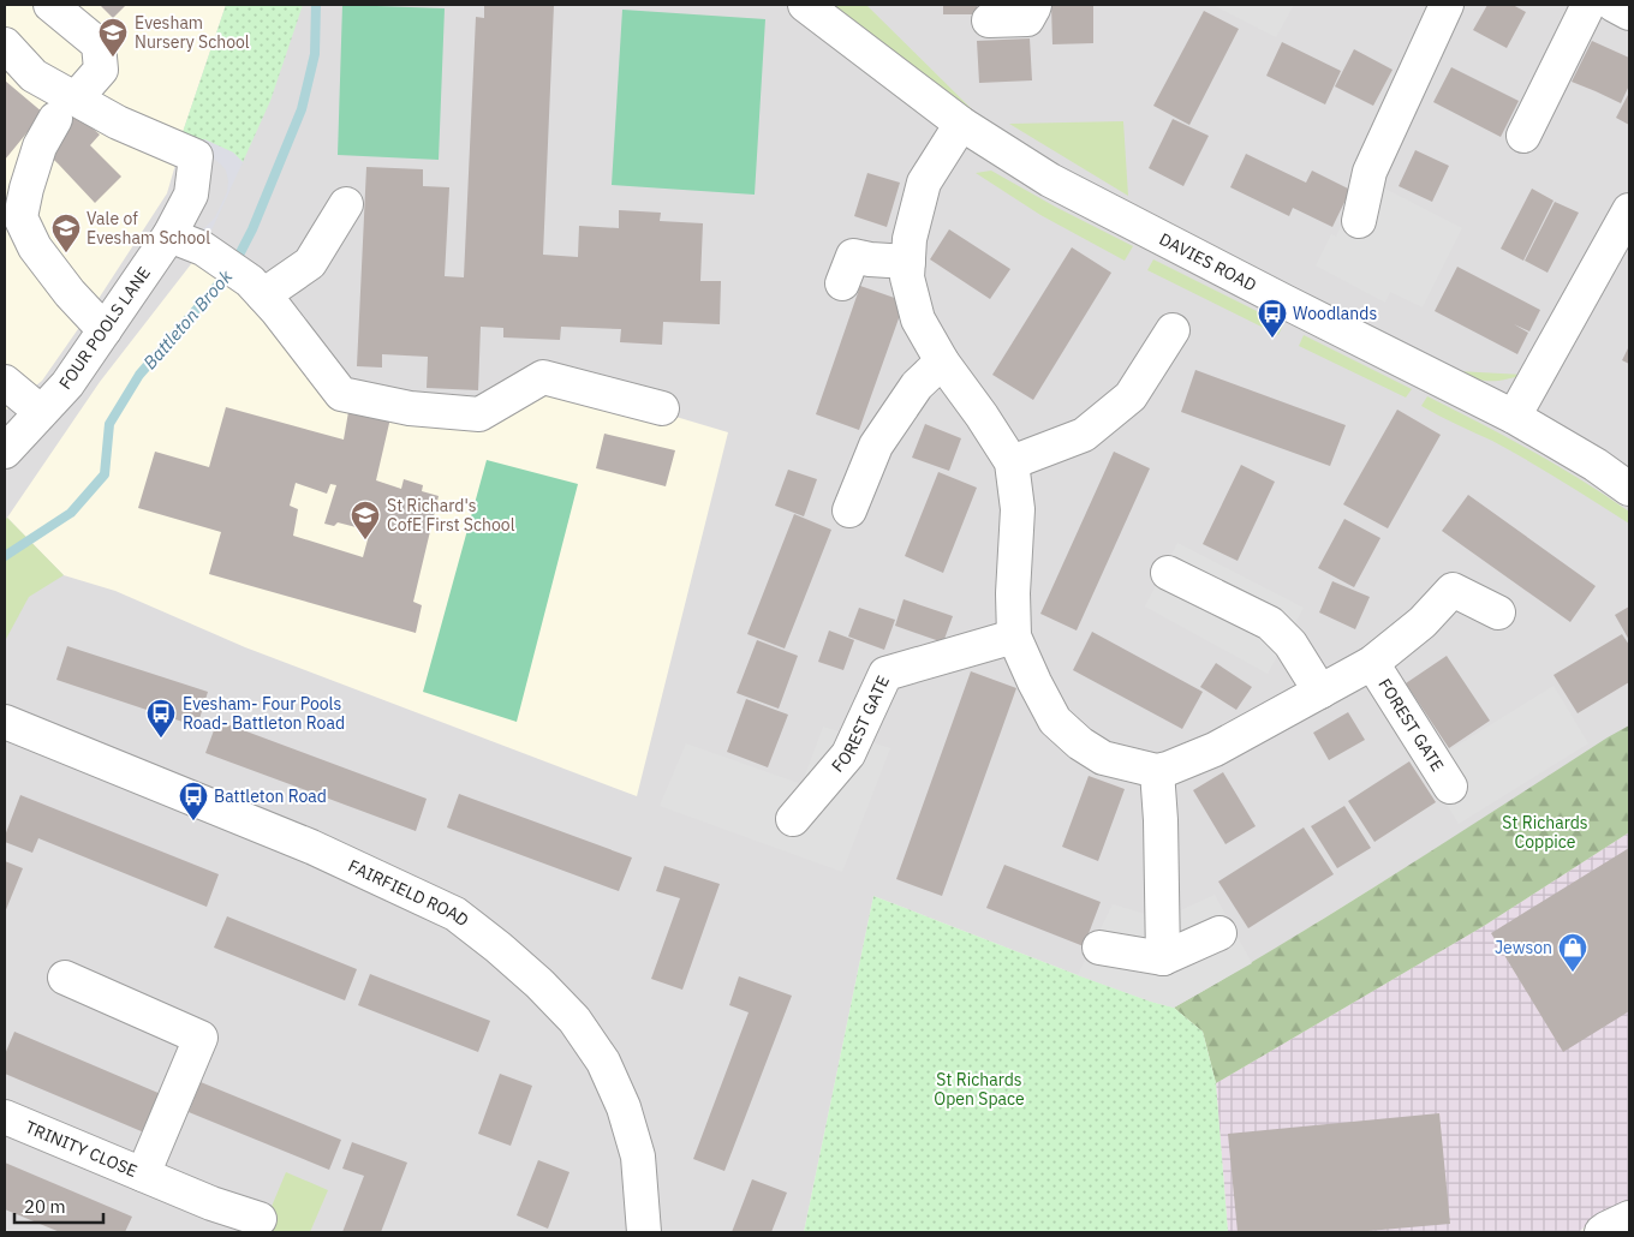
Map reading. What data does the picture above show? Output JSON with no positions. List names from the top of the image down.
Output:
{
  "streets": {
    "street": [
      "DAVIES ROAD",
      "FOUR POOLS LANE",
      "FOREST GATE",
      "FAIRFIELD ROAD",
      "TRINITY CLOSE"
    ]
  },
  "water": ["Battleton Brook"],
  "parks": ["St Richards Coppice", "St Richards Open Space"],
  "places": {
    "school or university": ["Evesham Nursery School", "Vale of Evesham School", "St Richard's CofE First School"],
    "bus stop": ["Woodlands", "Evesham- Four Pools Road- Battleton Road", "Battleton Road"],
    "shop": ["Jewson"]
  },
  "scale_bar": "20 m"
}
